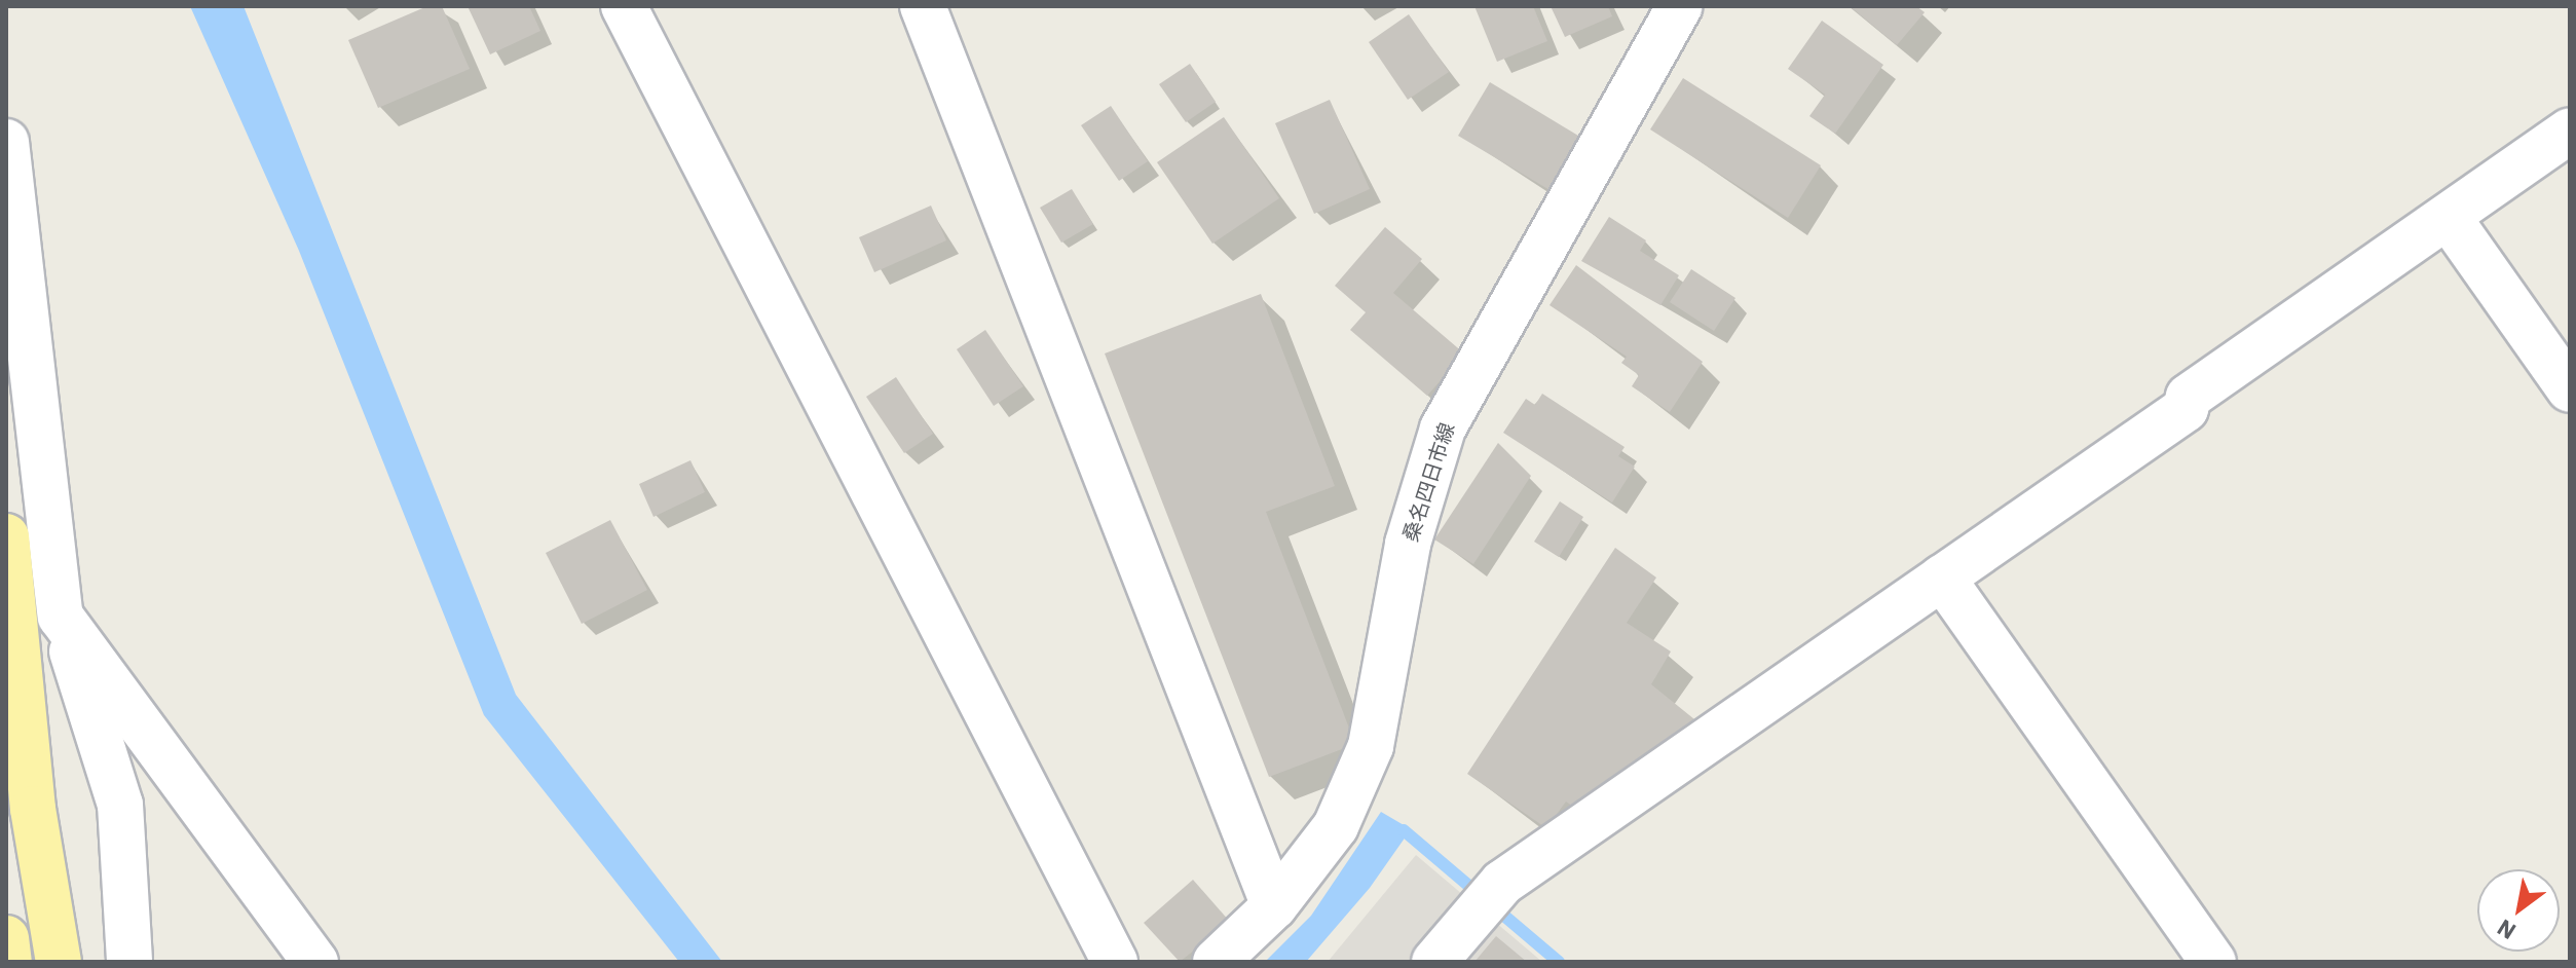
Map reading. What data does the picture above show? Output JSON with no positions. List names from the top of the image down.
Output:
{
  "streets": {
    "street": ["桑名四日市線"]
  },
  "north": "bottom left"
}
